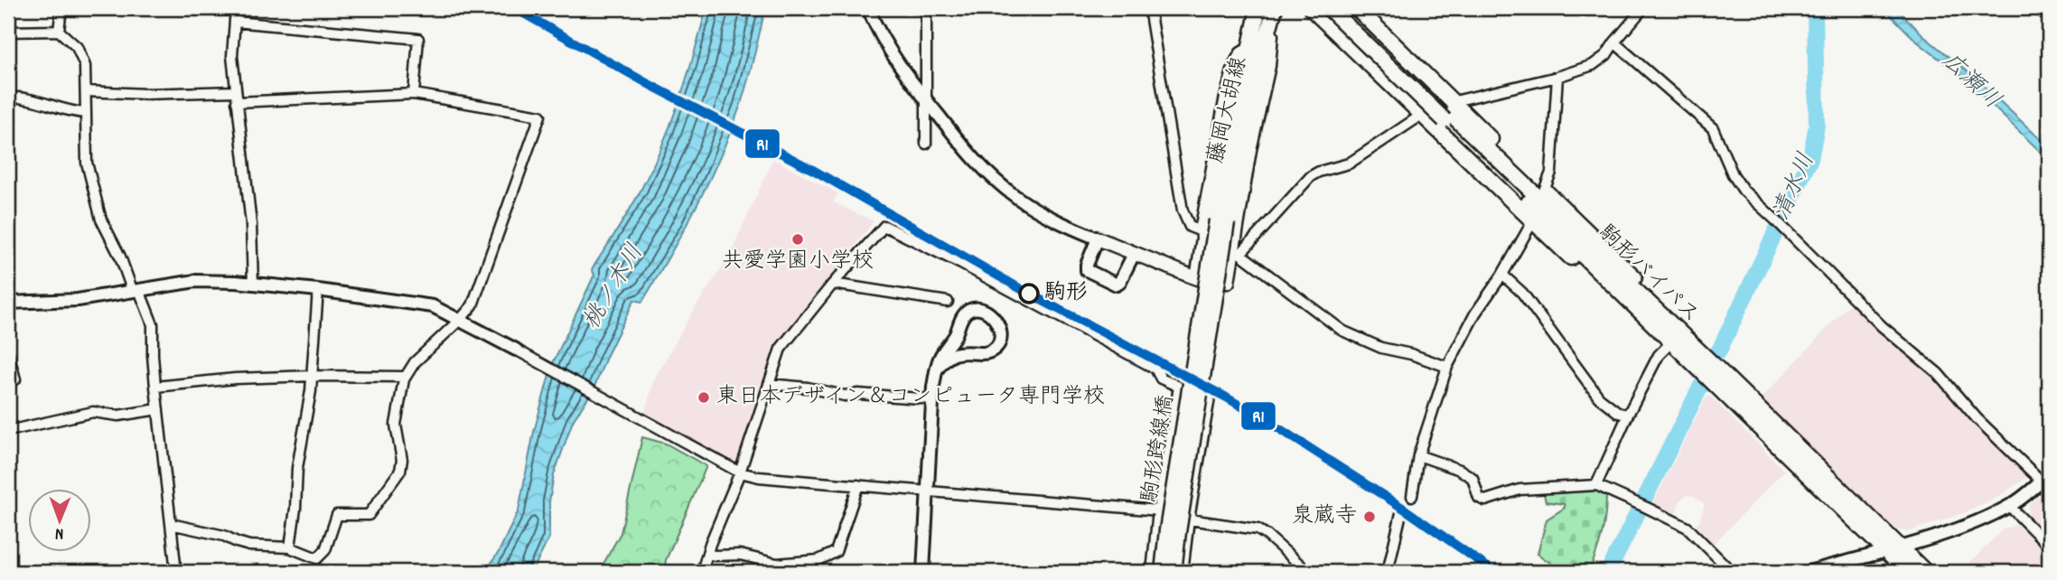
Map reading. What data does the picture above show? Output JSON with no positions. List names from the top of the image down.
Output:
{
  "streets": {
    "main road": ["藤岡大胡線", "駒形バイパス", "駒形跨線橋"]
  },
  "crossings": [
    ["藤岡大胡線", "駒形跨線橋"]
  ],
  "water": ["広瀬川", "清水川", "桃ノ木川"],
  "places": [
    "共愛学園小学校",
    "駒形",
    "東日本デザイン＆コンピュータ専門学校",
    "泉蔵寺"
  ],
  "lines": ["transit line R1"],
  "north": "bottom"
}
